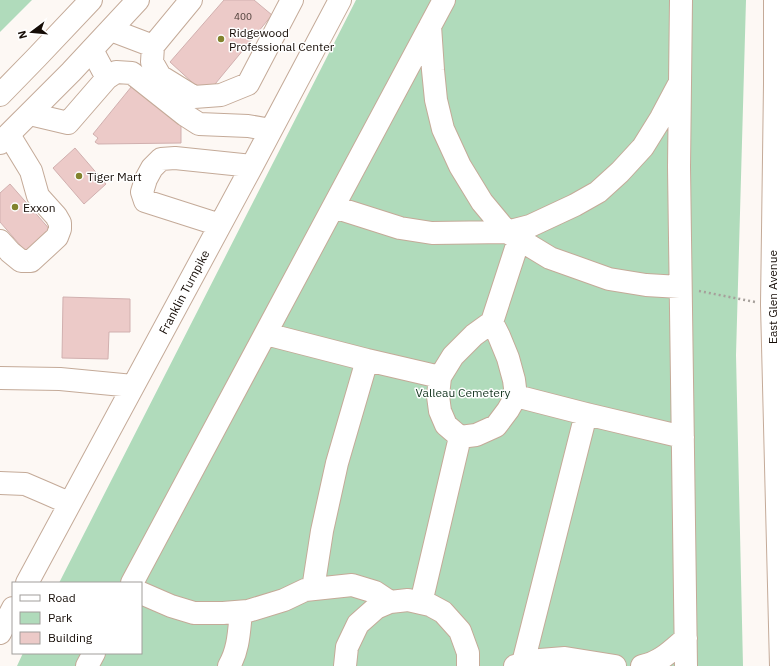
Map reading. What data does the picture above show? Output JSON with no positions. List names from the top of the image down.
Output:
{
  "streets": {
    "main road": ["Franklin Turnpike", "East Glen Avenue"]
  },
  "parks": ["Valleau Cemetery"],
  "places": ["Ridgewood Professional Center", "Tiger Mart", "Exxon"],
  "house_numbers": ["400"],
  "legend": ["Road", "Park", "Building"],
  "north": "left"
}
